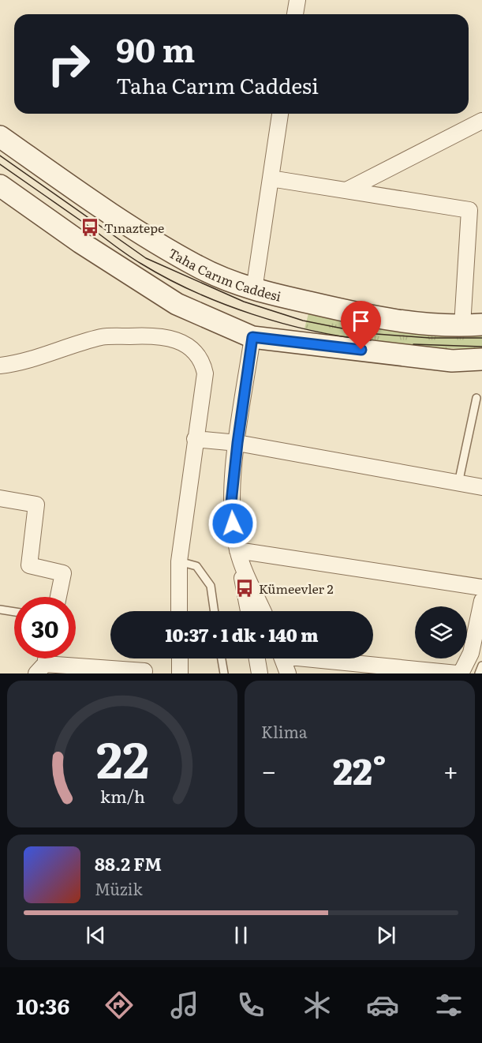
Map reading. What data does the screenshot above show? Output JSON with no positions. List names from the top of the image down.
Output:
{
  "streets": {
    "main road": ["Taha Carım Caddesi"]
  },
  "places": {
    "bus stop": ["Tınaztepe", "Kümeevler 2"]
  },
  "page": {
    "turn": ["90 m", "Taha Carım Caddesi"],
    "limit": "30",
    "trip": "10:37 · 1 dk · 140 m",
    "tile": "Klima",
    "heat": ["−", "22°", "+"],
    "song": ["88.2 FM", "Müzik"],
    "tabs": "10:36",
    "gauge": ["22", "km/h"]
  }
}
